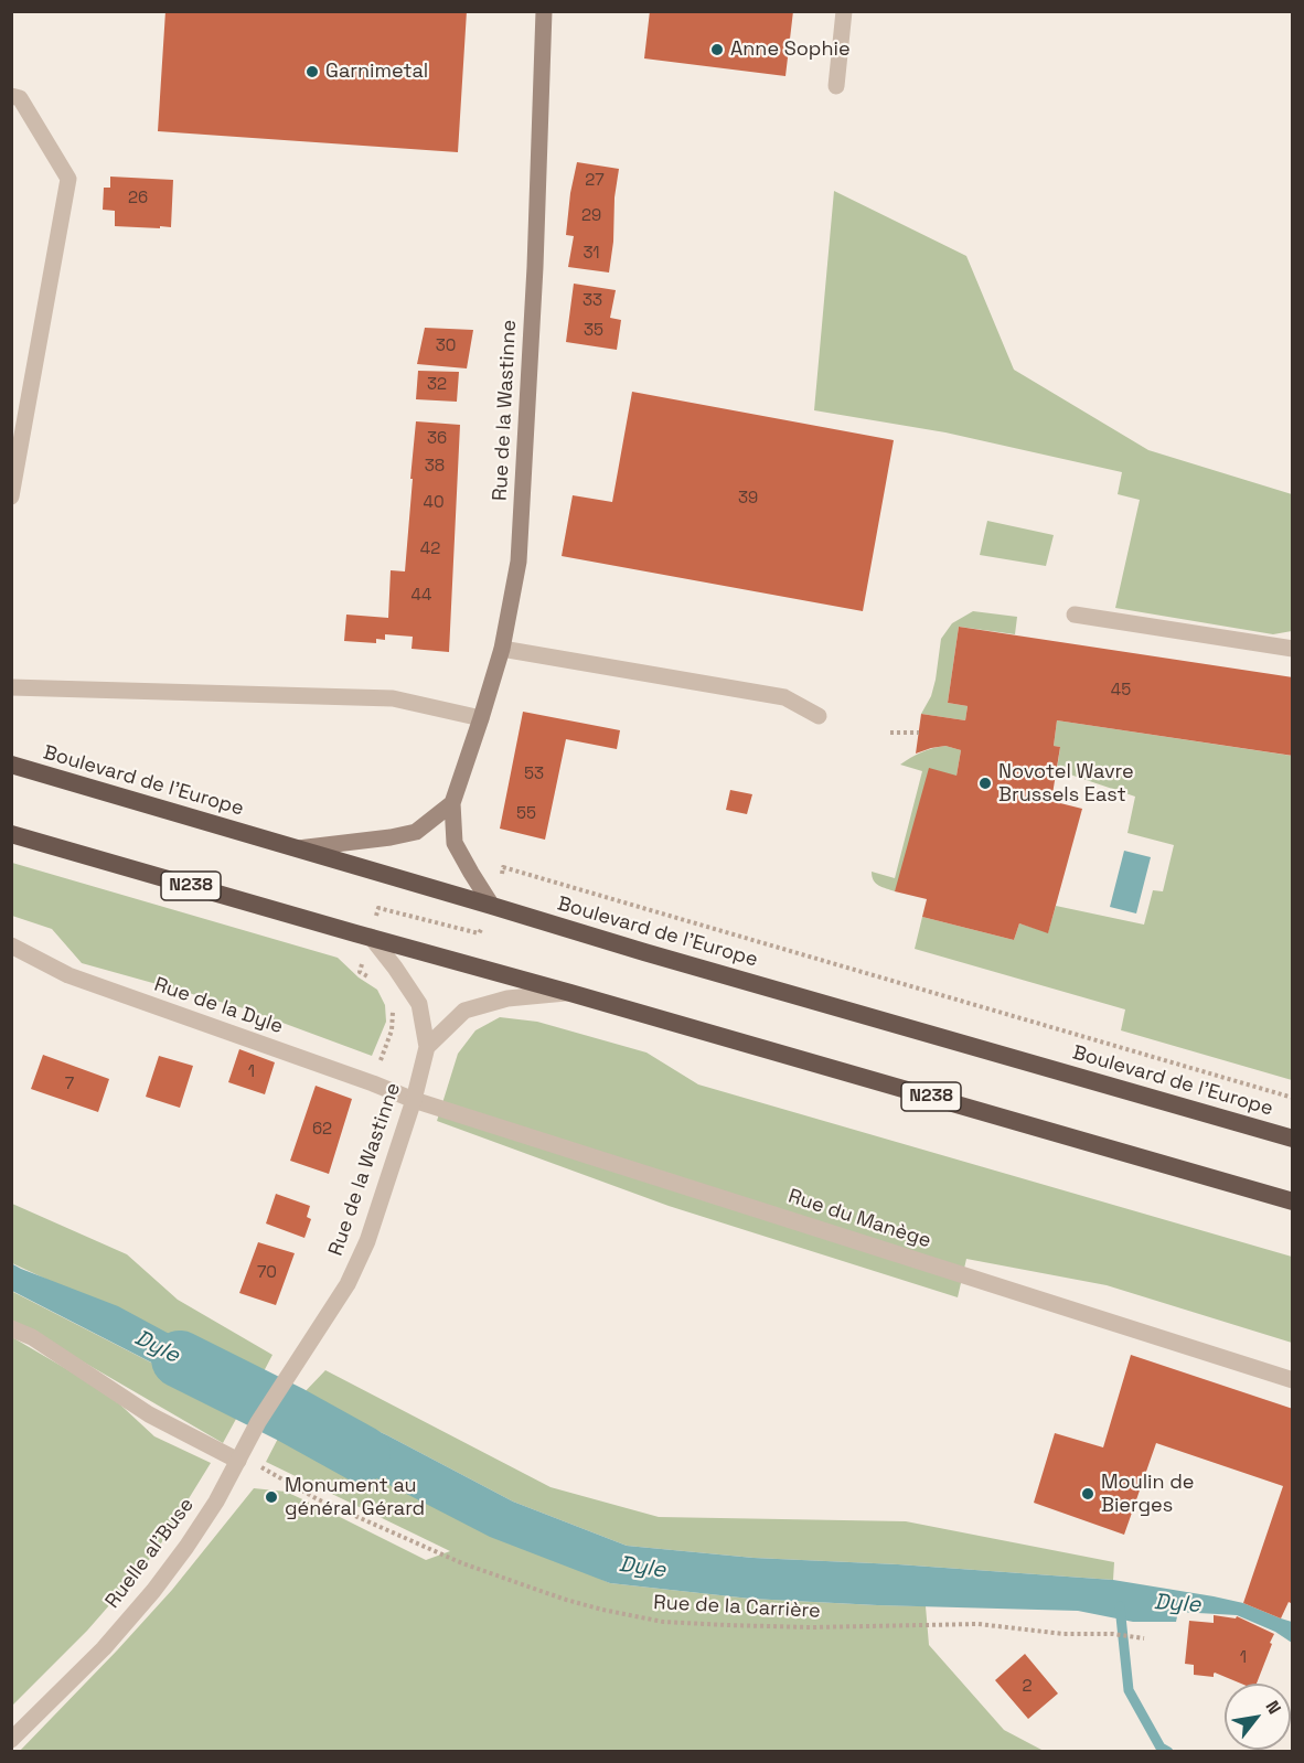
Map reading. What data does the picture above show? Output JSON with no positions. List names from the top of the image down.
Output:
{
  "streets": {
    "highway": ["Boulevard de l'Europe", "N238"],
    "main road": ["Rue de la Wastinne"],
    "street": ["Rue de la Dyle", "Rue du Manège", "Ruelle al'Buse"],
    "path": ["Rue de la Carrière"]
  },
  "crossings": [
    ["Rue de la Wastinne", "Boulevard de l'Europe"],
    ["Rue de la Wastinne", "N238"],
    ["Rue de la Wastinne", "Rue de la Dyle"],
    ["Rue de la Wastinne", "Rue du Manège"],
    ["Rue de la Wastinne", "Ruelle al'Buse"],
    ["Rue de la Dyle", "Rue du Manège"],
    ["Ruelle al'Buse", "Rue de la Carrière"]
  ],
  "water": ["Dyle"],
  "places": [
    "Anne Sophie",
    "Garnimetal",
    "Novotel Wavre Brussels East",
    "Moulin de Bierges",
    "Monument au général Gérard"
  ],
  "house_numbers": [
    "27",
    "26",
    "29",
    "31",
    "33",
    "35",
    "30",
    "32",
    "36",
    "38",
    "39",
    "40",
    "42",
    "44",
    "45",
    "53",
    "55",
    "1",
    "7",
    "62",
    "70",
    "1",
    "2"
  ],
  "north": "top right"
}
